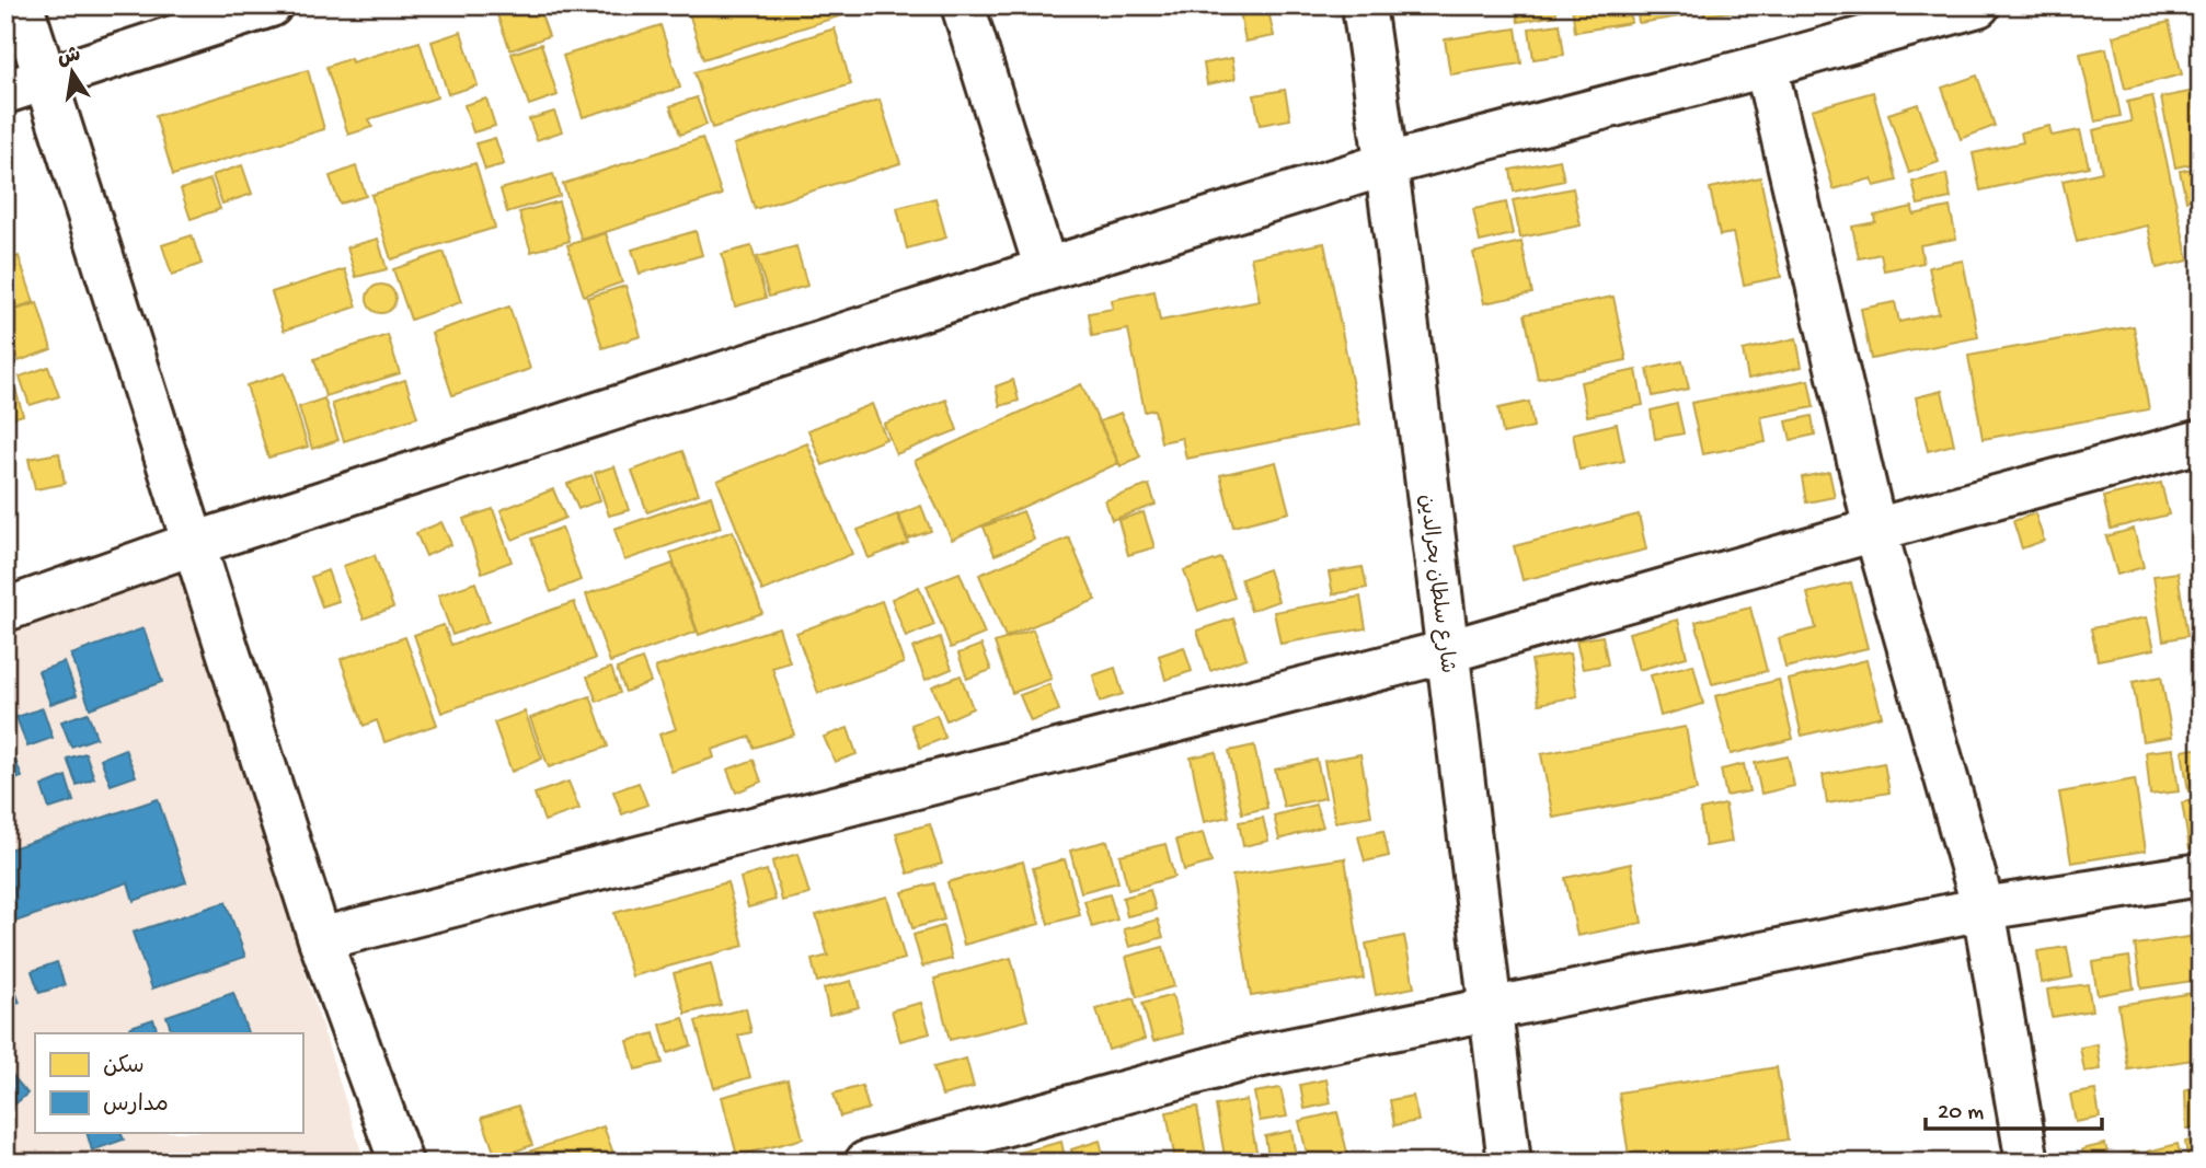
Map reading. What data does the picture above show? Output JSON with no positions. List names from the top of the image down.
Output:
{
  "streets": {
    "street": ["شارع سلطان بحرالدين"]
  },
  "legend": ["سكن", "مدارس"],
  "scale_bar": "20 m",
  "north": "top"
}
